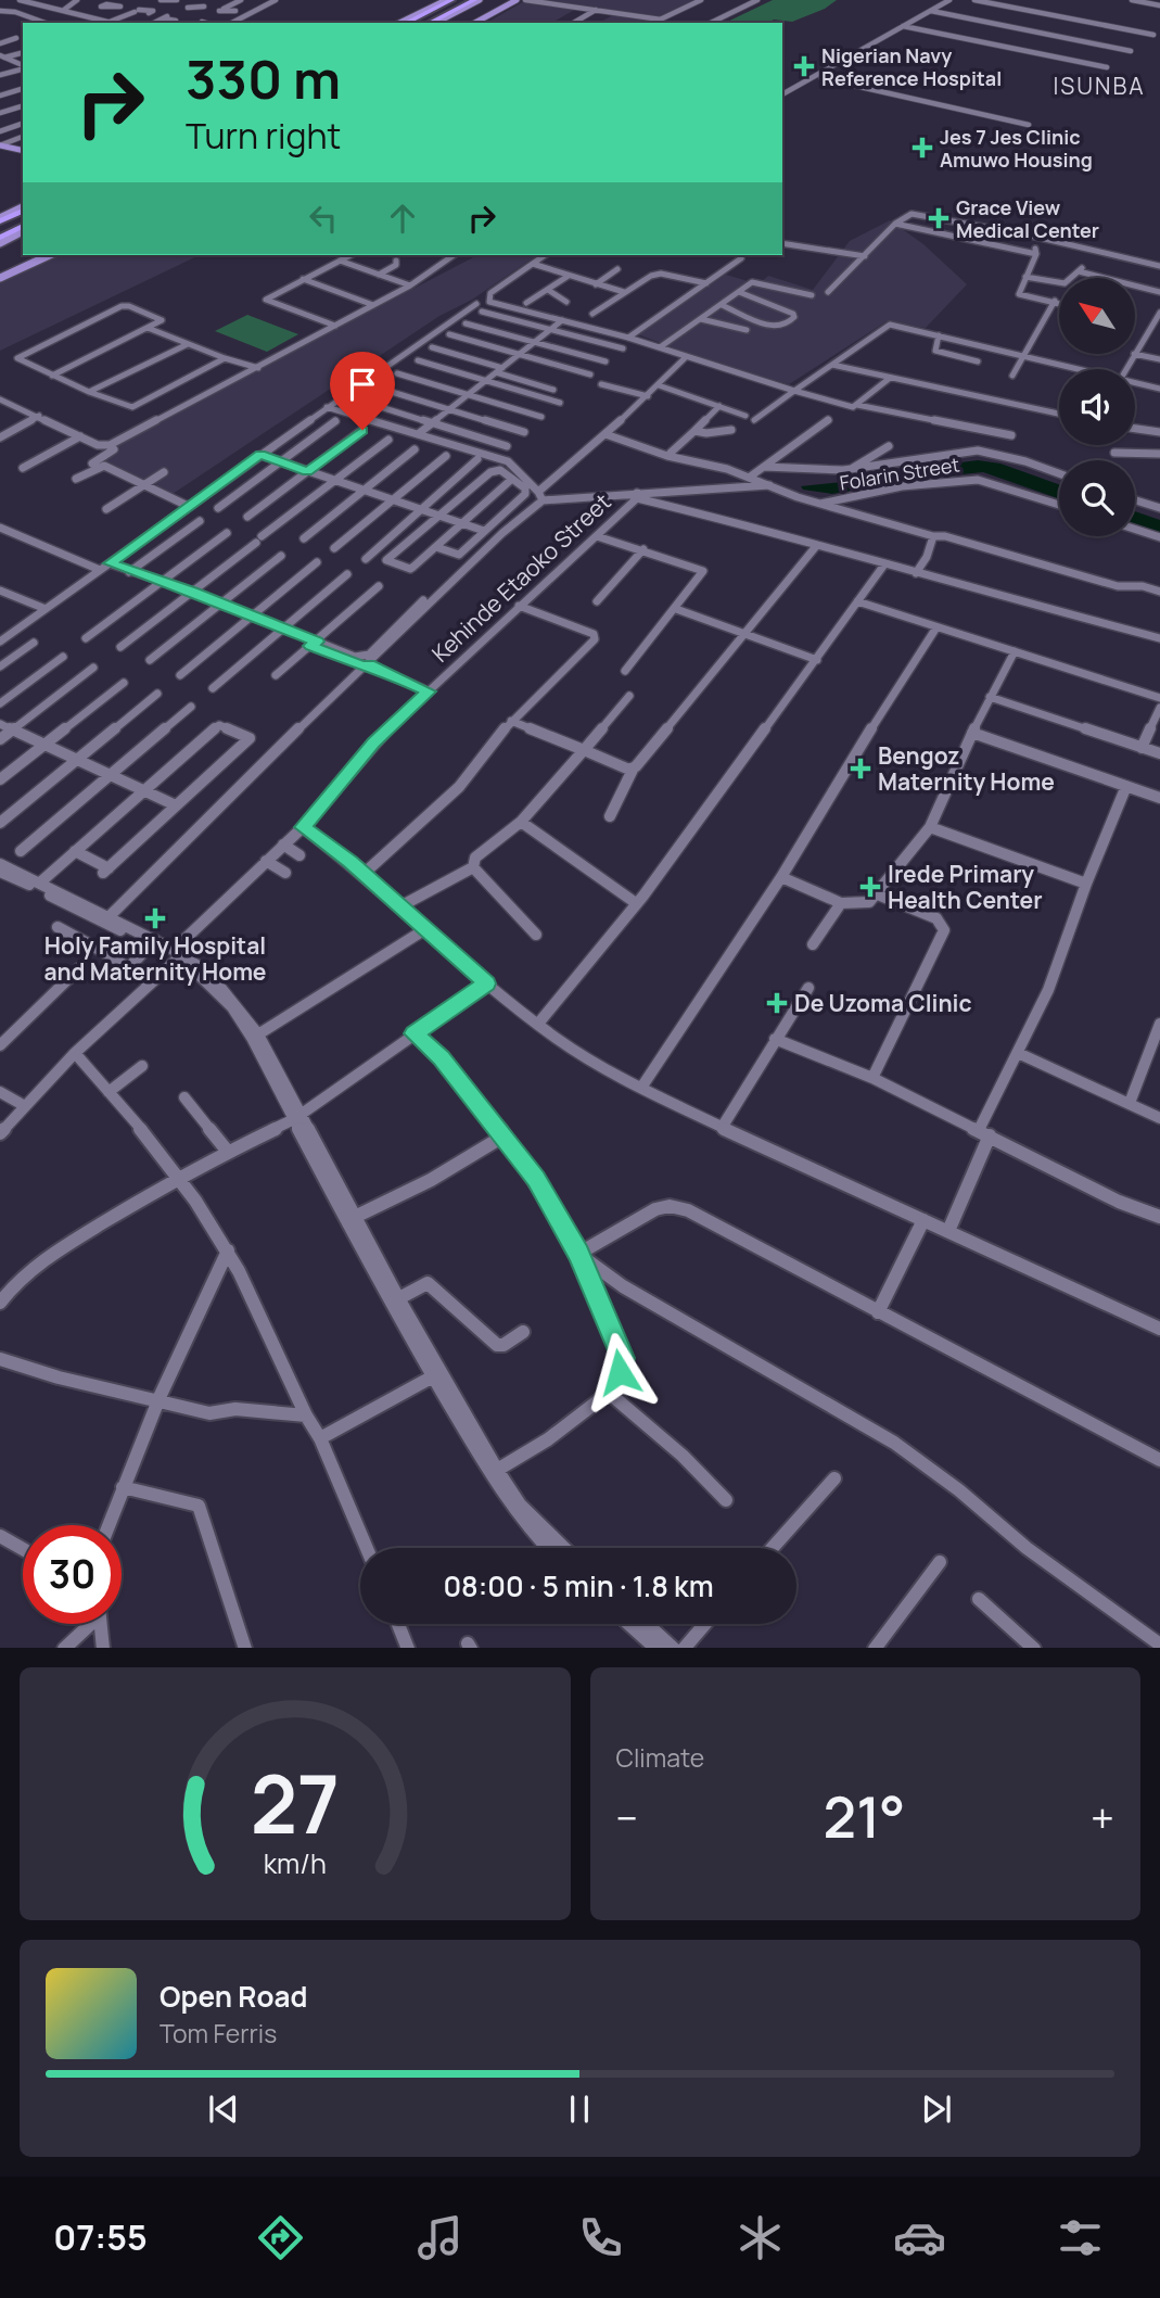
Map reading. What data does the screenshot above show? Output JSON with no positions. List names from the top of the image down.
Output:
{
  "streets": {
    "street": ["Folarin Street", "Kehinde Etaoko Street"]
  },
  "districts": ["ISUNBA"],
  "places": {
    "health": [
      "Nigerian Navy Reference Hospital",
      "Jes 7 Jes Clinic Amuwo Housing",
      "Grace View Medical Center",
      "Bengoz Maternity Home",
      "Irede Primary Health Center",
      "Holy Family Hospital and Maternity Home",
      "De Uzoma Clinic"
    ]
  },
  "north": "top left",
  "page": {
    "turn": ["330 m", "Turn right"],
    "limit": "30",
    "trip": "08:00 · 5 min · 1.8 km",
    "tile": "Climate",
    "heat": ["−", "21°", "+"],
    "song": ["Open Road", "Tom Ferris"],
    "tabs": "07:55",
    "gauge": ["27", "km/h"]
  }
}
